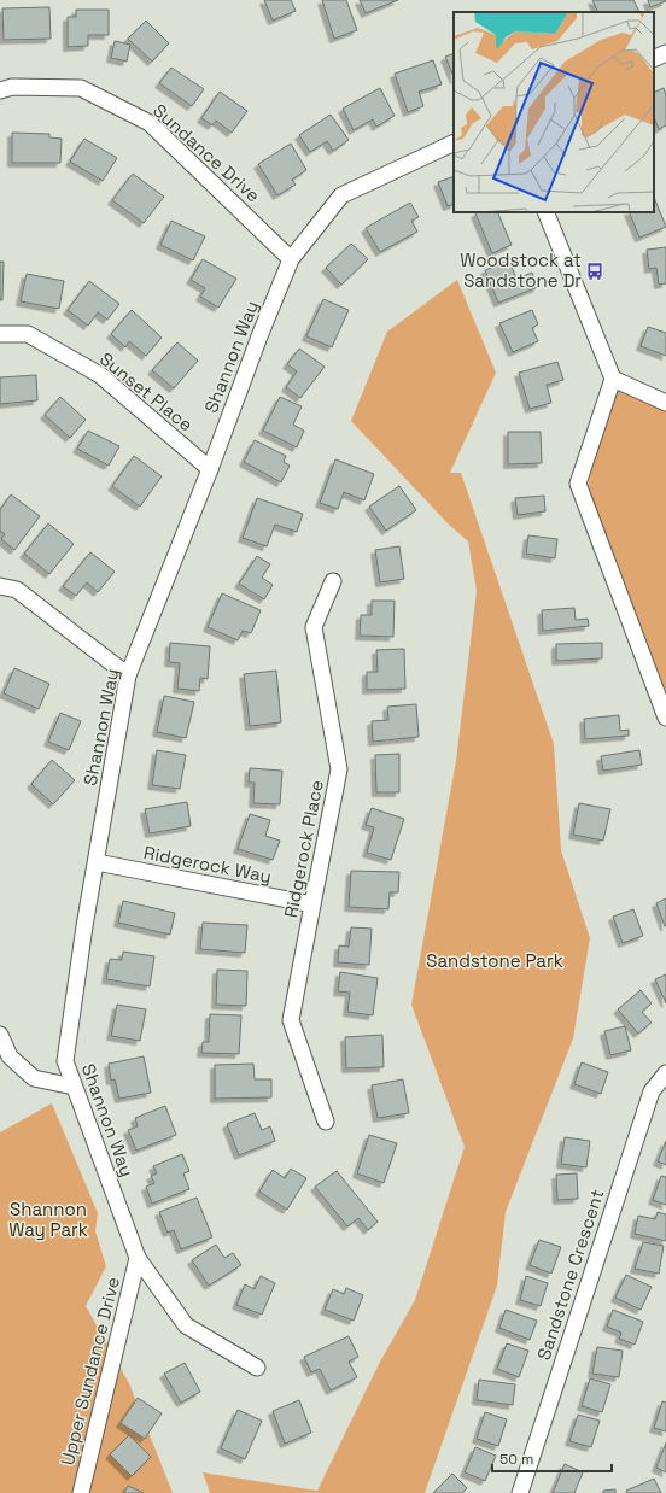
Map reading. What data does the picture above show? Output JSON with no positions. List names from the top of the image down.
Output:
{
  "streets": {
    "street": [
      "Sundance Drive",
      "Shannon Way",
      "Sunset Place",
      "Ridgerock Place",
      "Ridgerock Way",
      "Sandstone Crescent",
      "Upper Sundance Drive"
    ]
  },
  "crossings": [
    ["Sundance Drive", "Shannon Way"],
    ["Shannon Way", "Sunset Place"],
    ["Shannon Way", "Ridgerock Way"],
    ["Shannon Way", "Upper Sundance Drive"],
    ["Ridgerock Place", "Ridgerock Way"]
  ],
  "parks": ["Sandstone Park", "Shannon Way Park"],
  "places": {
    "bus stop": ["Woodstock at Sandstone Dr"]
  },
  "scale_bar": "50 m"
}
